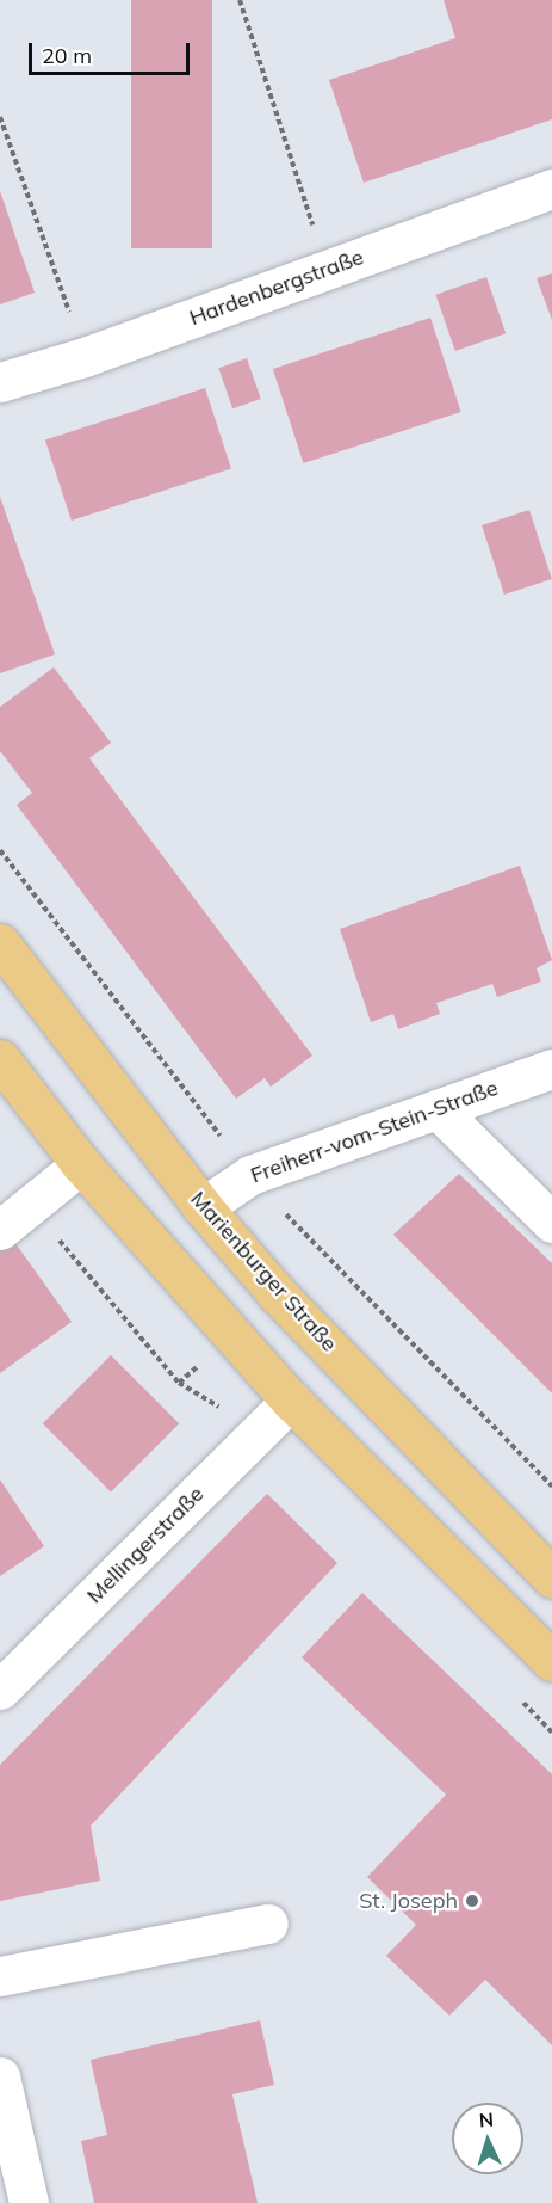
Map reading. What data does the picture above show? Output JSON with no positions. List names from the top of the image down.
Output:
{
  "streets": {
    "main road": ["Marienburger Straße"],
    "street": ["Hardenbergstraße", "Freiherr-vom-Stein-Straße", "Mellingerstraße"]
  },
  "crossings": [
    ["Freiherr-vom-Stein-Straße", "Marienburger Straße"]
  ],
  "places": ["St. Joseph"],
  "scale_bar": "20 m",
  "north": "top"
}
